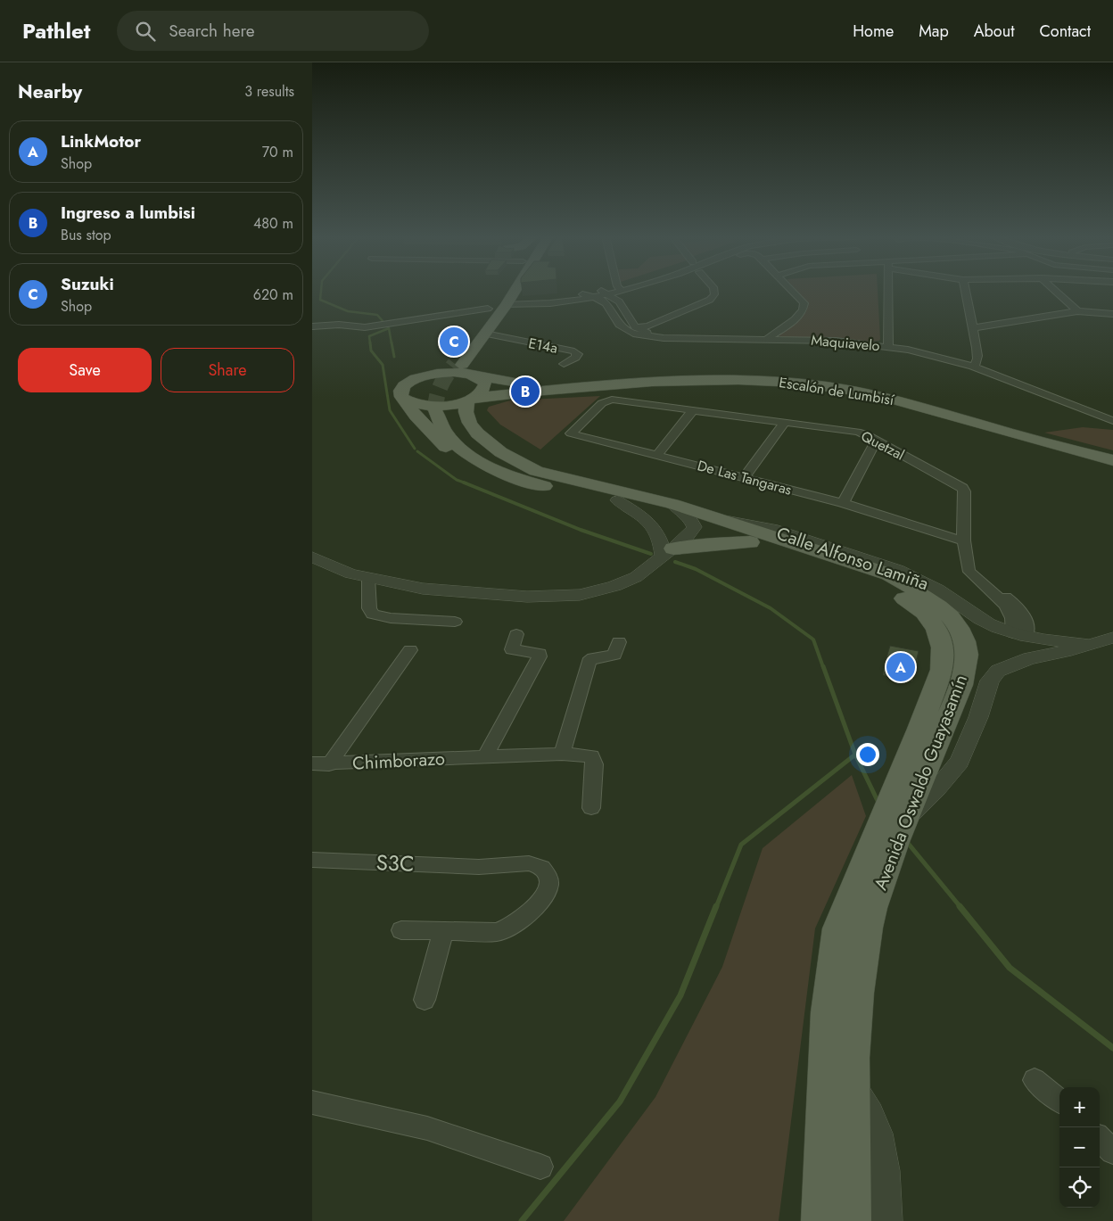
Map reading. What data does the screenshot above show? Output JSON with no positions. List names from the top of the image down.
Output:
{
  "streets": {
    "main road": ["Escalón de Lumbisí", "Avenida Oswaldo Guayasamín"],
    "street": [
      "Maquiavelo",
      "E14a",
      "Quetzal",
      "De Las Tangaras",
      "Calle Alfonso Lamiña",
      "Chimborazo",
      "S3C"
    ]
  },
  "crossings": [
    ["Escalón de Lumbisí", "Avenida Oswaldo Guayasamín"],
    ["Quetzal", "De Las Tangaras"],
    ["Quetzal", "Calle Alfonso Lamiña"],
    ["Calle Alfonso Lamiña", "Avenida Oswaldo Guayasamín"]
  ],
  "page": {
    "header": "Pathlet",
    "search": "Search here",
    "nav": [
      "Home",
      "Map",
      "About",
      "Contact"
    ],
    "heading": ["Nearby", "3 results"],
    "list": [
      {
        "mark": "A",
        "name": "LinkMotor",
        "note": "Shop",
        "value": "70 m"
      },
      {
        "mark": "B",
        "name": "Ingreso a lumbisi",
        "note": "Bus stop",
        "value": "480 m"
      },
      {
        "mark": "C",
        "name": "Suzuki",
        "note": "Shop",
        "value": "620 m"
      }
    ],
    "pins": ["C", "B", "A"],
    "buttons": ["Save", "Share"],
    "map_buttons": ["+", "−"]
  }
}
